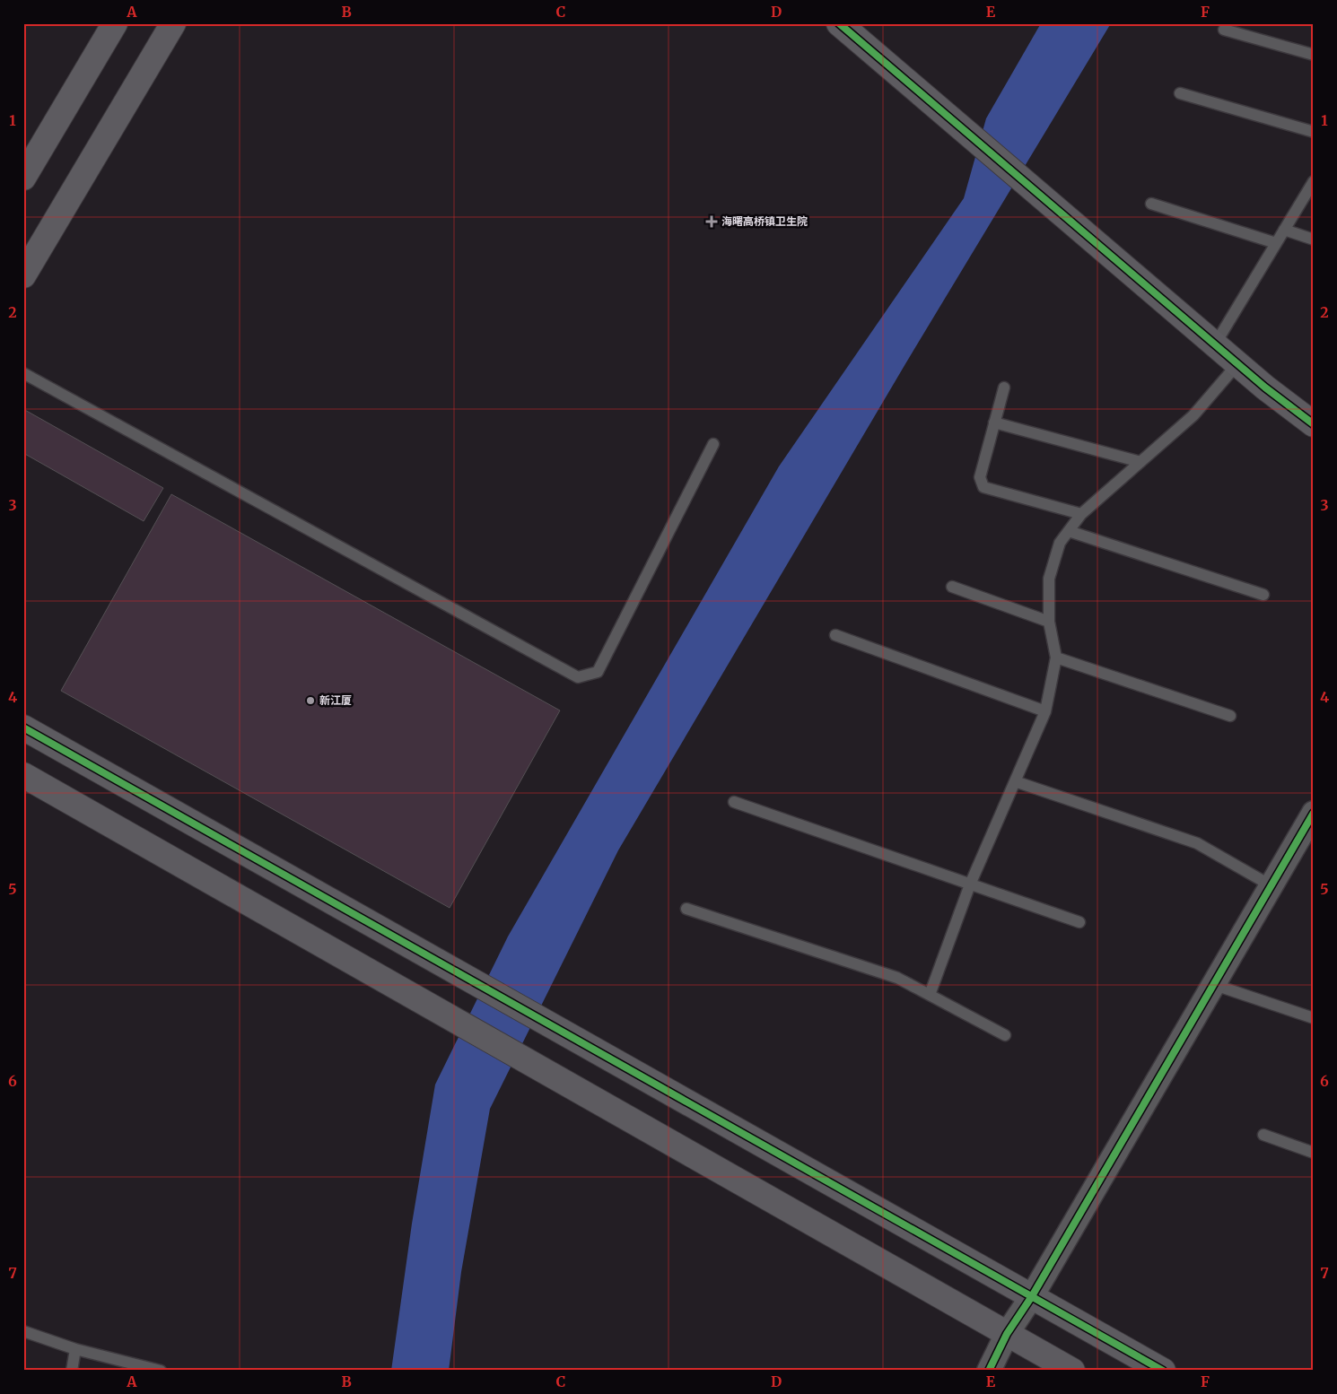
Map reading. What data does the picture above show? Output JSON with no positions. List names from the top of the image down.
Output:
{
  "places": {
    "health": ["海曙高桥镇卫生院"],
    "other": ["新江厦"]
  },
  "grid": {
    "columns": [
      "A",
      "B",
      "C",
      "D",
      "E",
      "F"
    ],
    "rows": [
      "1",
      "2",
      "3",
      "4",
      "5",
      "6",
      "7"
    ]
  }
}
